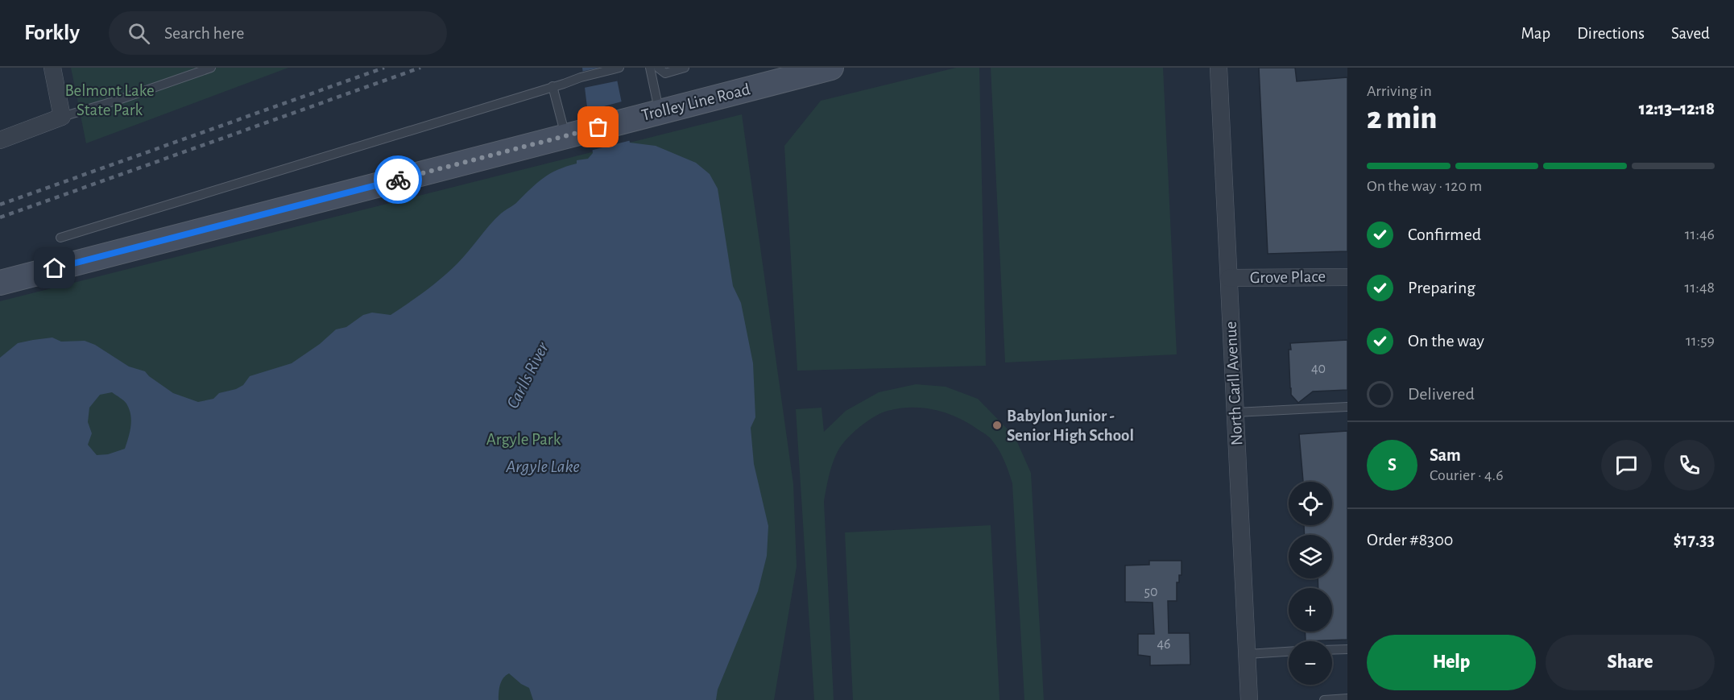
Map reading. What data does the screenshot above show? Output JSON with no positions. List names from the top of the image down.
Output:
{
  "streets": {
    "main road": ["Trolley Line Road"],
    "street": ["Grove Place", "North Carll Avenue"]
  },
  "crossings": [
    ["Grove Place", "North Carll Avenue"]
  ],
  "water": ["Carlls River", "Argyle Lake"],
  "parks": ["Belmont Lake State Park", "Argyle Park"],
  "places": ["Babylon Junior - Senior High School"],
  "house_numbers": ["40", "50", "46"],
  "page": {
    "header": "Forkly",
    "search": "Search here",
    "nav": ["Map", "Directions", "Saved"],
    "heading": ["2 min", "Arriving in", "12:13–12:18"],
    "panel": [
      "Sam",
      "Courier · 4.6",
      "Order #8300",
      "$17.33"
    ],
    "bar": "On the way · 120 m",
    "list": [
      ["Confirmed", "11:46"],
      ["Preparing", "11:48"],
      ["On the way", "11:59"],
      "Delivered"
    ],
    "round": "S",
    "map_buttons": ["+", "−"],
    "buttons": ["Help", "Share"]
  }
}
